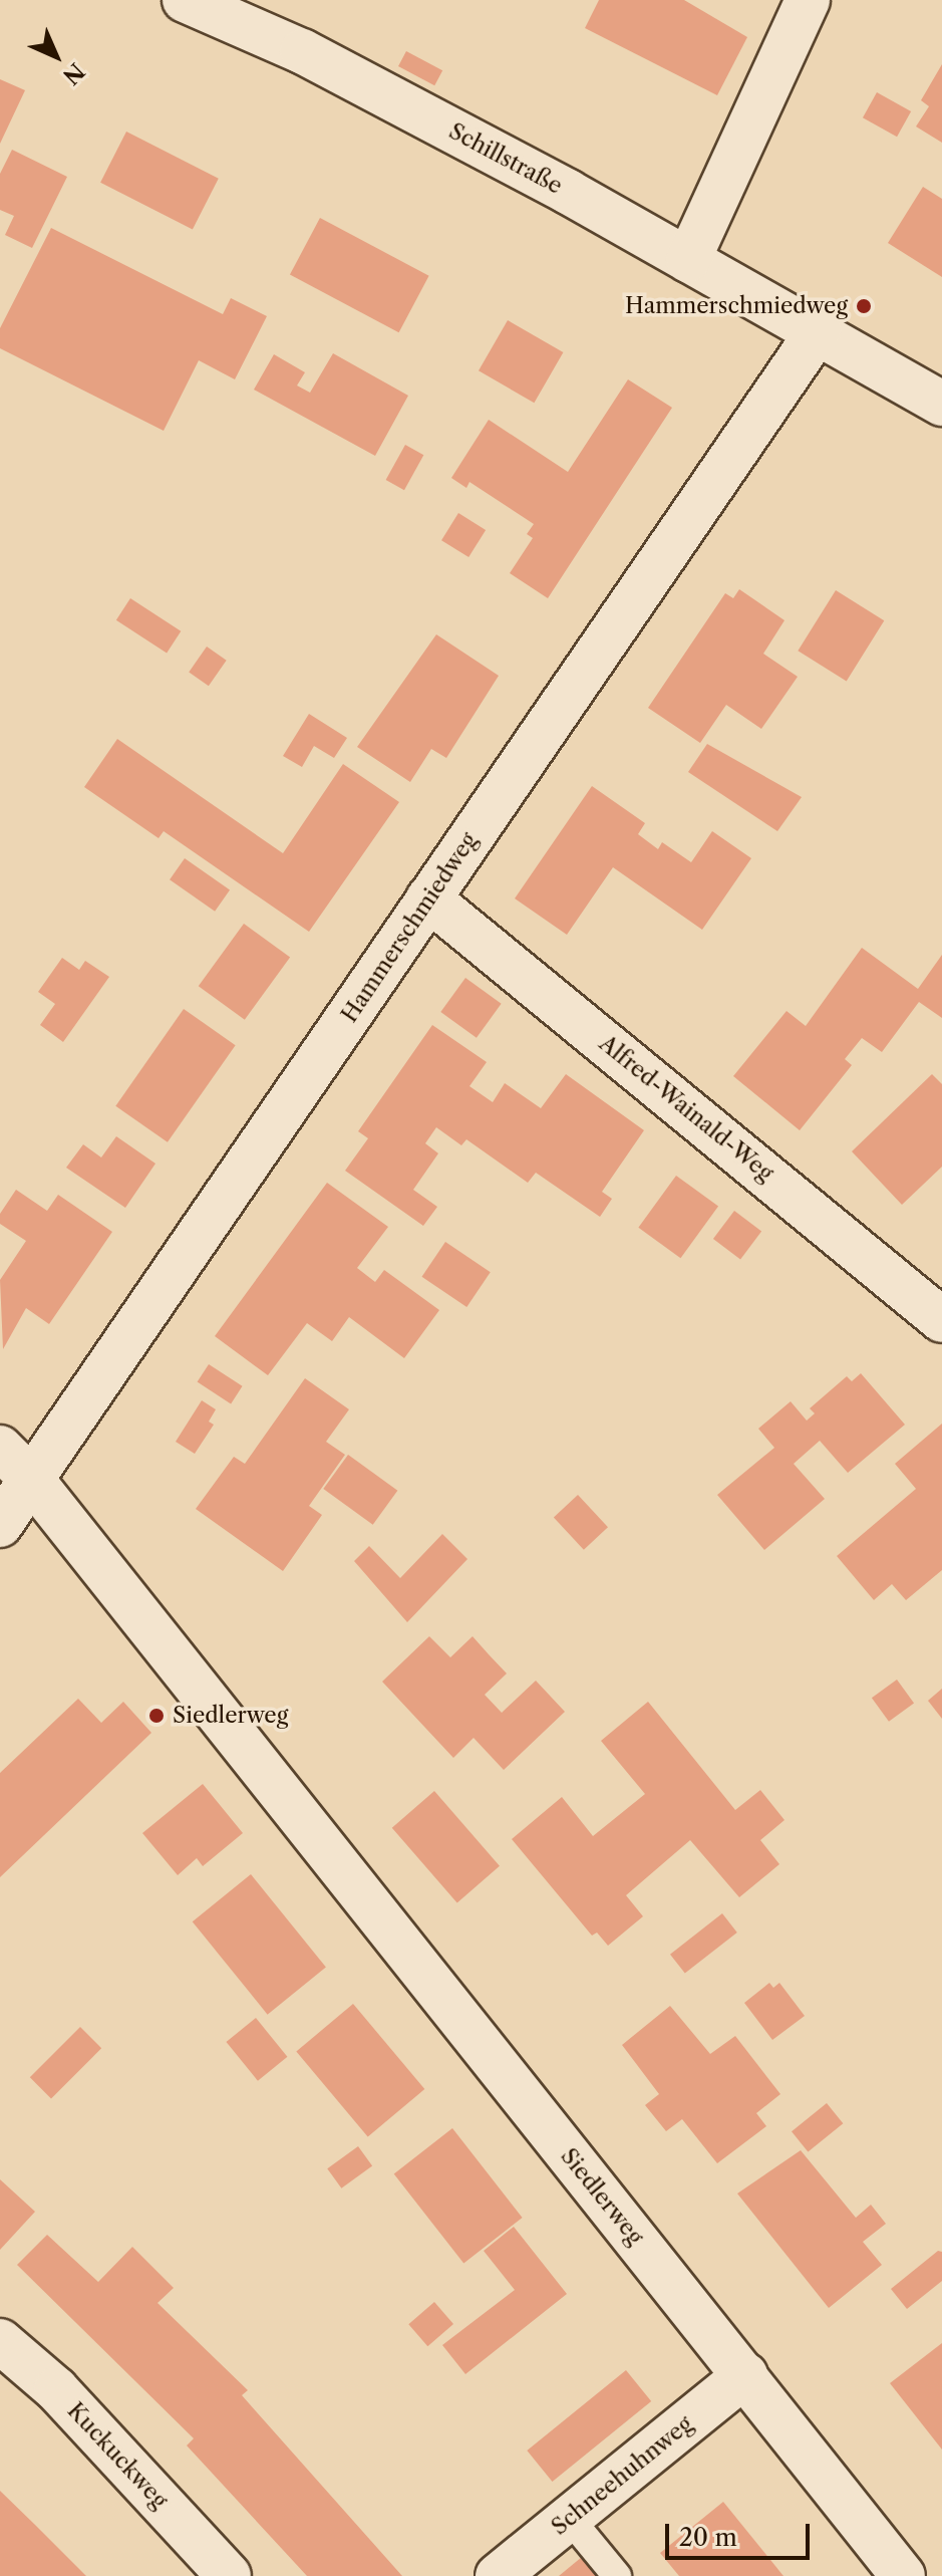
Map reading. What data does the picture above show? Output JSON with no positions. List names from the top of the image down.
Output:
{
  "streets": {
    "street": [
      "Schillstraße",
      "Hammerschmiedweg",
      "Alfred-Wainald-Weg",
      "Siedlerweg",
      "Kuckuckweg",
      "Schneehuhnweg"
    ]
  },
  "crossings": [
    ["Schillstraße", "Hammerschmiedweg"],
    ["Hammerschmiedweg", "Alfred-Wainald-Weg"],
    ["Hammerschmiedweg", "Siedlerweg"],
    ["Siedlerweg", "Schneehuhnweg"]
  ],
  "places": ["Hammerschmiedweg", "Siedlerweg"],
  "scale_bar": "20 m",
  "north": "bottom right"
}
